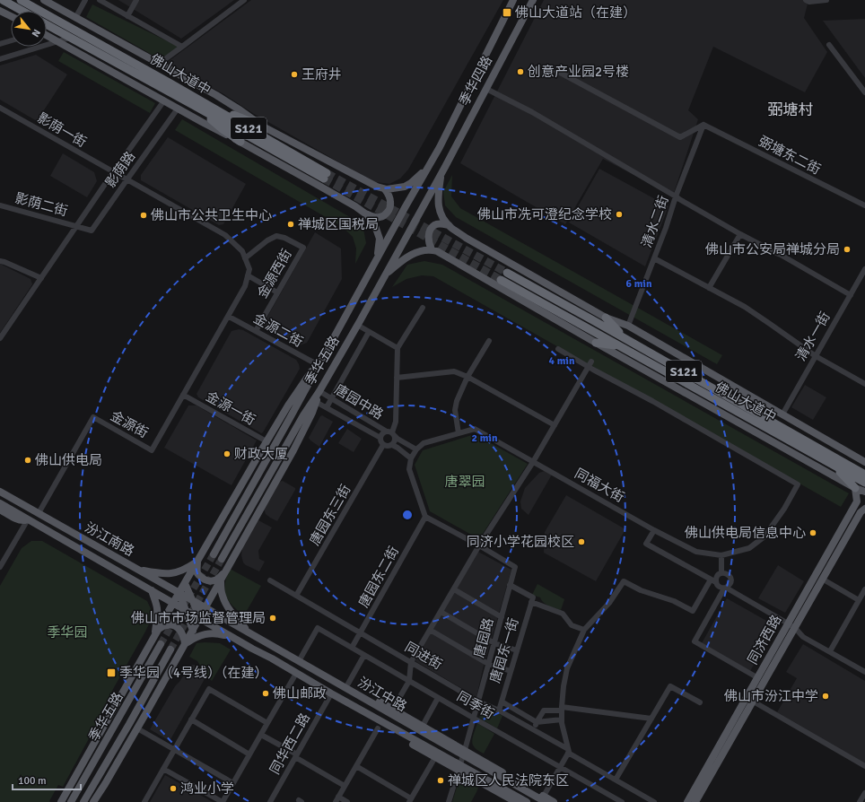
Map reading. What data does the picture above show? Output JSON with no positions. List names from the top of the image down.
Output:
{
  "streets": {
    "highway": ["佛山大道中", "S121"],
    "main road": [
      "季华四路",
      "季华五路",
      "汾江南路",
      "同济西路",
      "汾江中路"
    ],
    "street": [
      "影荫一街",
      "弼塘东二街",
      "影荫路",
      "影荫二街",
      "清水二街",
      "金源西街",
      "金源二街",
      "清水一街",
      "唐园中路",
      "金源一街",
      "金源街",
      "同福大街",
      "唐园东三街",
      "唐园东二街",
      "唐园路",
      "唐园东一街",
      "同进街",
      "同季街",
      "同华西二路"
    ]
  },
  "crossings": [
    ["季华四路", "季华五路"],
    ["影荫一街", "影荫路"],
    ["影荫一街", "金源西街"],
    ["弼塘东二街", "清水二街"],
    ["影荫路", "影荫二街"],
    ["金源西街", "金源二街"],
    ["金源二街", "金源街"],
    ["季华五路", "唐园中路"],
    ["唐园中路", "唐园东三街"],
    ["金源一街", "金源街"],
    ["金源街", "汾江南路"],
    ["唐园东三街", "同进街"],
    ["汾江南路", "汾江中路"],
    ["唐园东二街", "同进街"],
    ["唐园东二街", "同季街"],
    ["唐园路", "同进街"],
    ["唐园路", "汾江中路"],
    ["唐园路", "同季街"],
    ["唐园东一街", "同进街"],
    ["汾江中路", "同季街"]
  ],
  "districts": ["弼塘村"],
  "parks": ["唐翠园", "季华园"],
  "places": {
    "transit": ["佛山大道站（在建）", "季华园（4号线）（在建）"],
    "other": [
      "创意产业园2号楼",
      "王府井",
      "佛山市冼可澄纪念学校",
      "佛山市公共卫生中心",
      "禅城区国税局",
      "佛山市公安局禅城分局",
      "财政大厦",
      "佛山供电局",
      "佛山供电局信息中心",
      "同济小学花园校区",
      "佛山市市场监督管理局",
      "佛山邮政",
      "佛山市汾江中学",
      "禅城区人民法院东区",
      "鸿业小学"
    ]
  },
  "scale_bar": "100 m",
  "north": "bottom right",
  "rings": ["6 min", "4 min", "2 min"]
}
